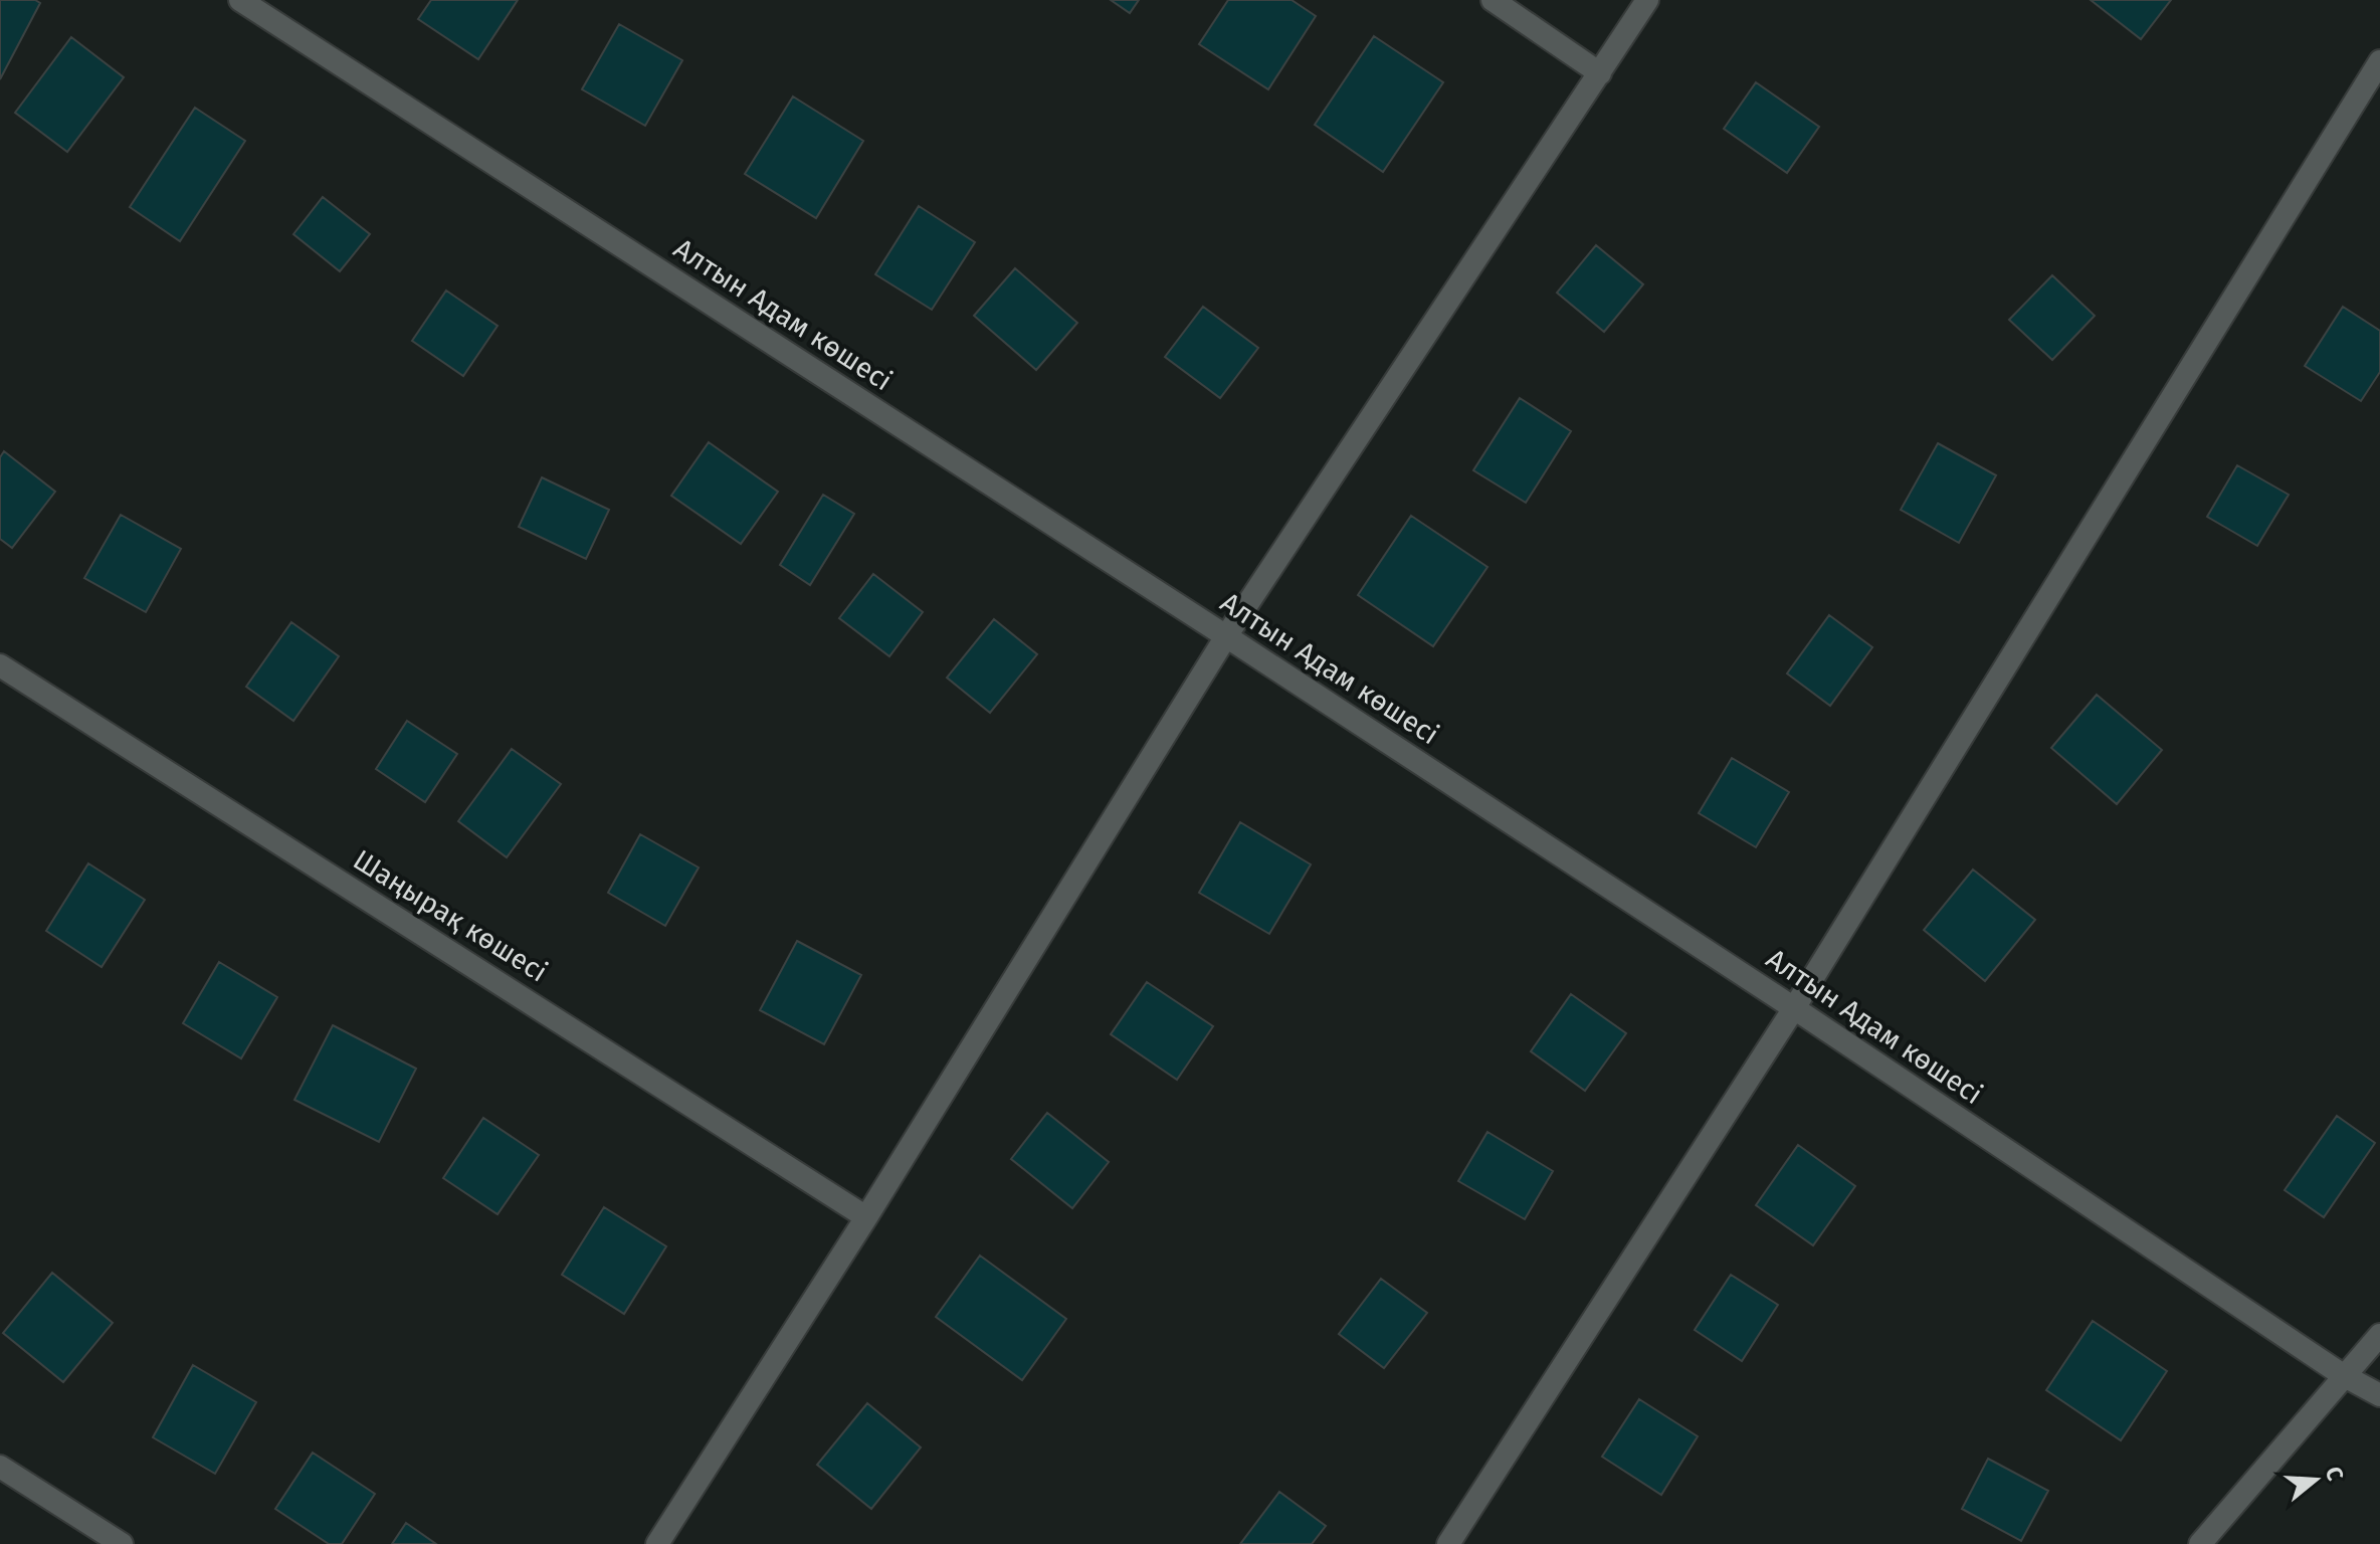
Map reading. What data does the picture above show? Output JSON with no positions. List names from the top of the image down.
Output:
{
  "streets": {
    "street": ["Алтын Адам көшесі", "Шаңырақ көшесі"]
  },
  "north": "right"
}
